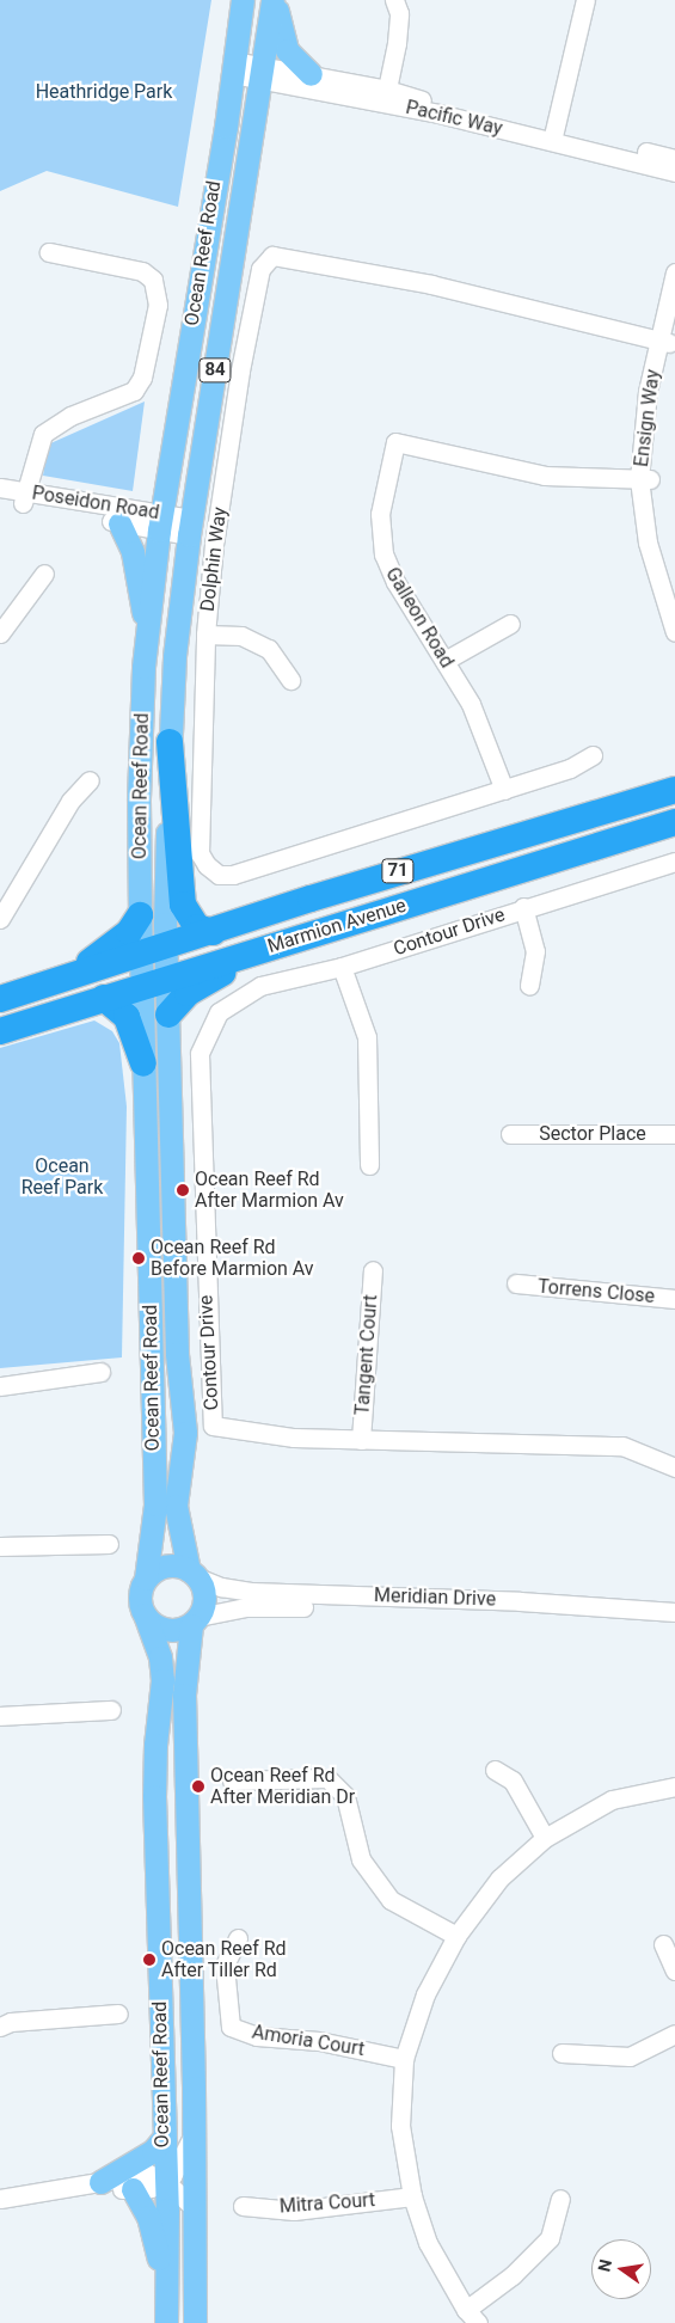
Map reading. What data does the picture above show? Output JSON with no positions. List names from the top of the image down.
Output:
{
  "streets": {
    "highway": ["71", "Marmion Avenue"],
    "main road": ["Ocean Reef Road", "84"],
    "street": [
      "Pacific Way",
      "Ensign Way",
      "Poseidon Road",
      "Dolphin Way",
      "Galleon Road",
      "Contour Drive",
      "Sector Place",
      "Torrens Close",
      "Tangent Court",
      "Meridian Drive",
      "Amoria Court",
      "Mitra Court"
    ]
  },
  "crossings": [
    ["Pacific Way", "Ocean Reef Road"],
    ["Ocean Reef Road", "Poseidon Road"],
    ["Ocean Reef Road", "Marmion Avenue"],
    ["Ocean Reef Road", "Meridian Drive"],
    ["Ensign Way", "Dolphin Way"],
    ["Ensign Way", "Galleon Road"],
    ["Dolphin Way", "Galleon Road"],
    ["Contour Drive", "Tangent Court"]
  ],
  "parks": ["Heathridge Park", "Ocean Reef Park"],
  "places": [
    "Ocean Reef Rd After Marmion Av",
    "Ocean Reef Rd Before Marmion Av",
    "Ocean Reef Rd After Meridian Dr",
    "Ocean Reef Rd After Tiller Rd"
  ],
  "north": "left"
}
